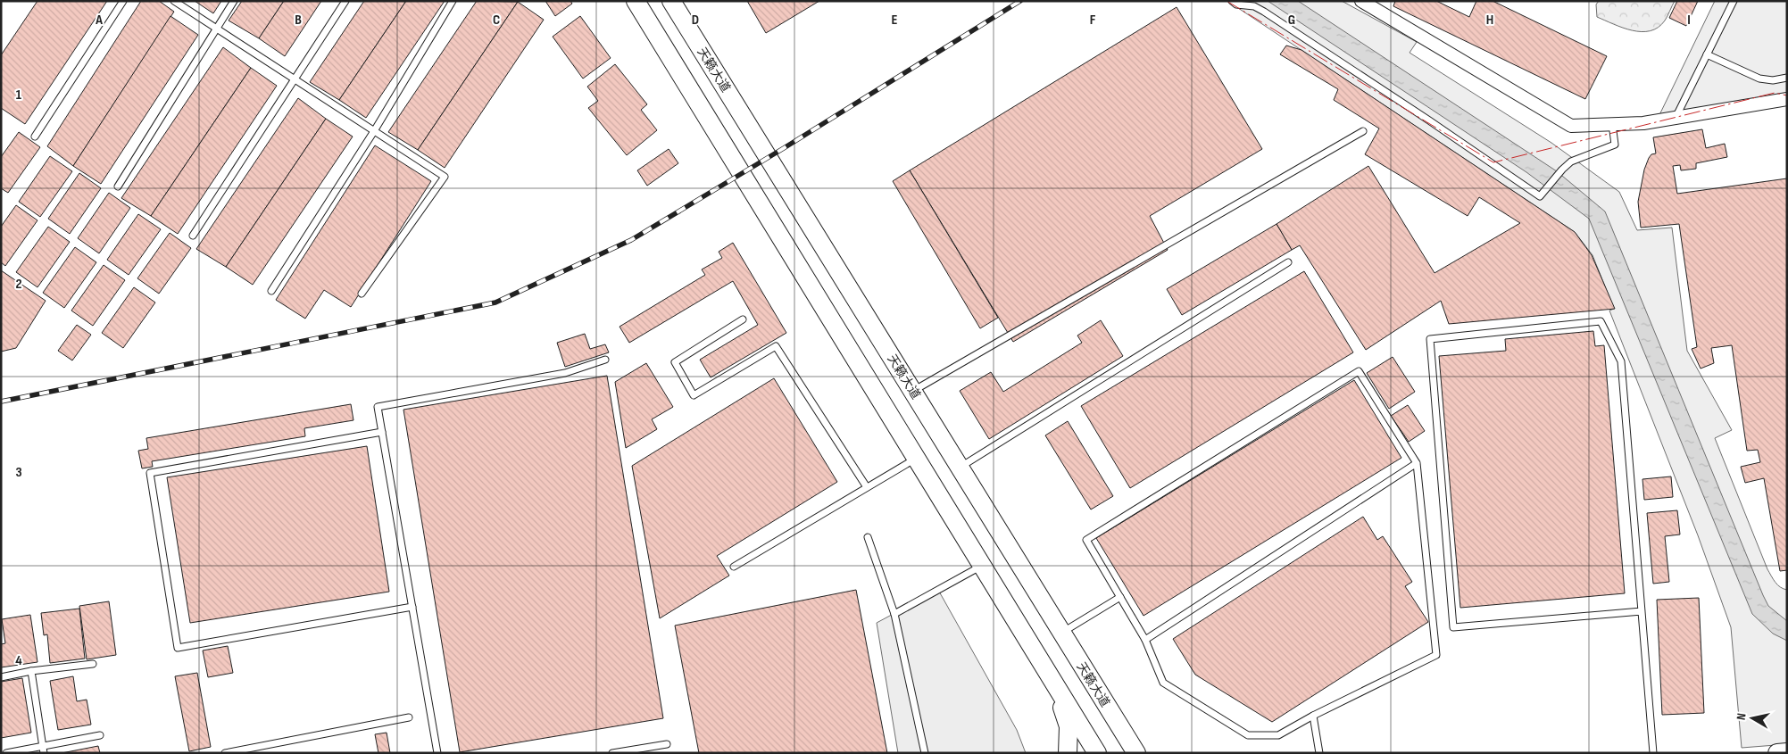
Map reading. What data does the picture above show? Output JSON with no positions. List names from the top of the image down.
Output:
{
  "streets": {
    "main road": ["天籁大道"]
  },
  "north": "left",
  "grid": {
    "columns": [
      "A",
      "B",
      "C",
      "D",
      "E",
      "F",
      "G",
      "H",
      "I"
    ],
    "rows": [
      "1",
      "2",
      "3",
      "4"
    ]
  }
}
